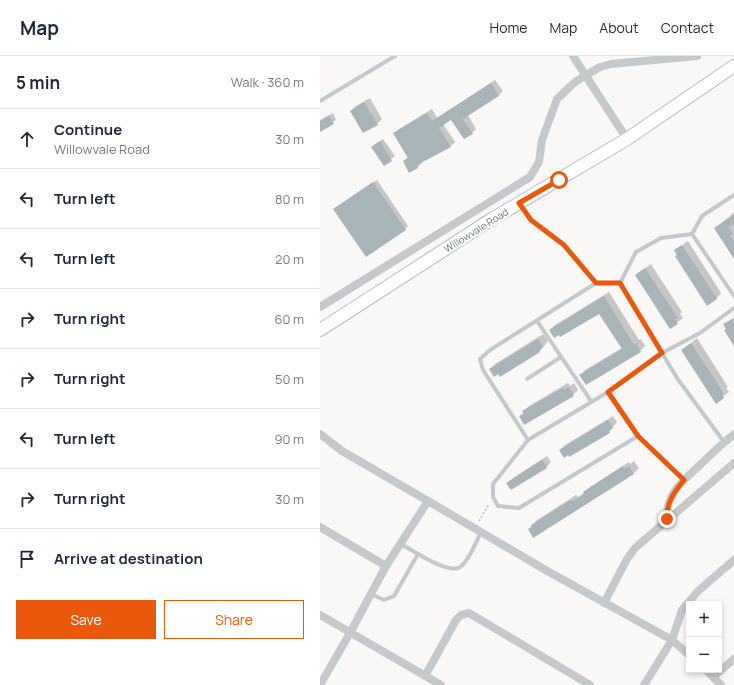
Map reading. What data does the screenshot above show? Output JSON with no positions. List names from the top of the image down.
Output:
{
  "streets": {
    "main road": ["Willowvale Road"]
  },
  "page": {
    "header": "Map",
    "nav": [
      "Home",
      "Map",
      "About",
      "Contact"
    ],
    "heading": ["5 min", "Walk · 360 m"],
    "list": [
      ["Continue", "Willowvale Road", "30 m"],
      ["Turn left", "80 m"],
      ["Turn left", "20 m"],
      ["Turn right", "60 m"],
      ["Turn right", "50 m"],
      ["Turn left", "90 m"],
      ["Turn right", "30 m"],
      "Arrive at destination"
    ],
    "buttons": ["Save", "Share"],
    "map_buttons": ["+", "−"]
  }
}
